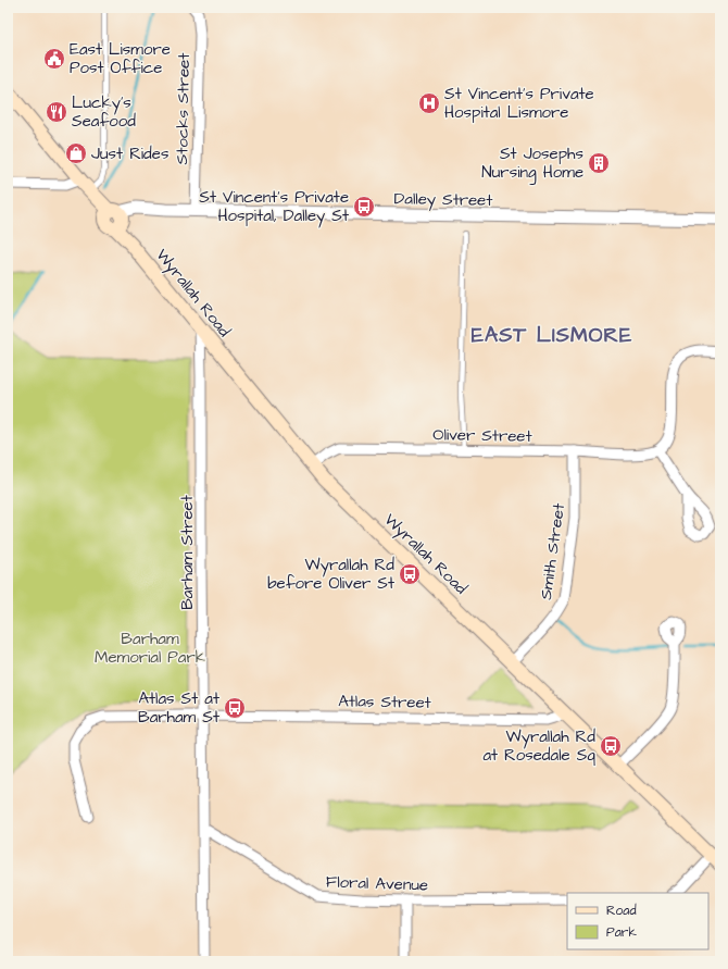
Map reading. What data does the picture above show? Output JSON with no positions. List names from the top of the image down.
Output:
{
  "streets": {
    "main road": ["Wyrallah Road"],
    "street": [
      "Stocks Street",
      "Dalley Street",
      "Oliver Street",
      "Smith Street",
      "Barham Street",
      "Atlas Street",
      "Floral Avenue"
    ]
  },
  "crossings": [
    ["Stocks Street", "Dalley Street"],
    ["Dalley Street", "Wyrallah Road"],
    ["Wyrallah Road", "Oliver Street"],
    ["Wyrallah Road", "Smith Street"],
    ["Wyrallah Road", "Barham Street"],
    ["Wyrallah Road", "Atlas Street"],
    ["Oliver Street", "Smith Street"],
    ["Barham Street", "Atlas Street"],
    ["Barham Street", "Floral Avenue"]
  ],
  "districts": ["EAST LISMORE"],
  "parks": ["Barham Memorial Park"],
  "places": {
    "public building": ["East Lismore Post Office"],
    "hospital": ["St Vincent's Private Hospital Lismore"],
    "restaurant": ["Lucky's Seafood"],
    "shop": ["Just Rides"],
    "building": ["St Josephs Nursing Home"],
    "bus stop": [
      "St Vincent's Private Hospital, Dalley St",
      "Wyrallah Rd before Oliver St",
      "Atlas St at Barham St",
      "Wyrallah Rd at Rosedale Sq"
    ]
  },
  "legend": ["Road", "Park"]
}
